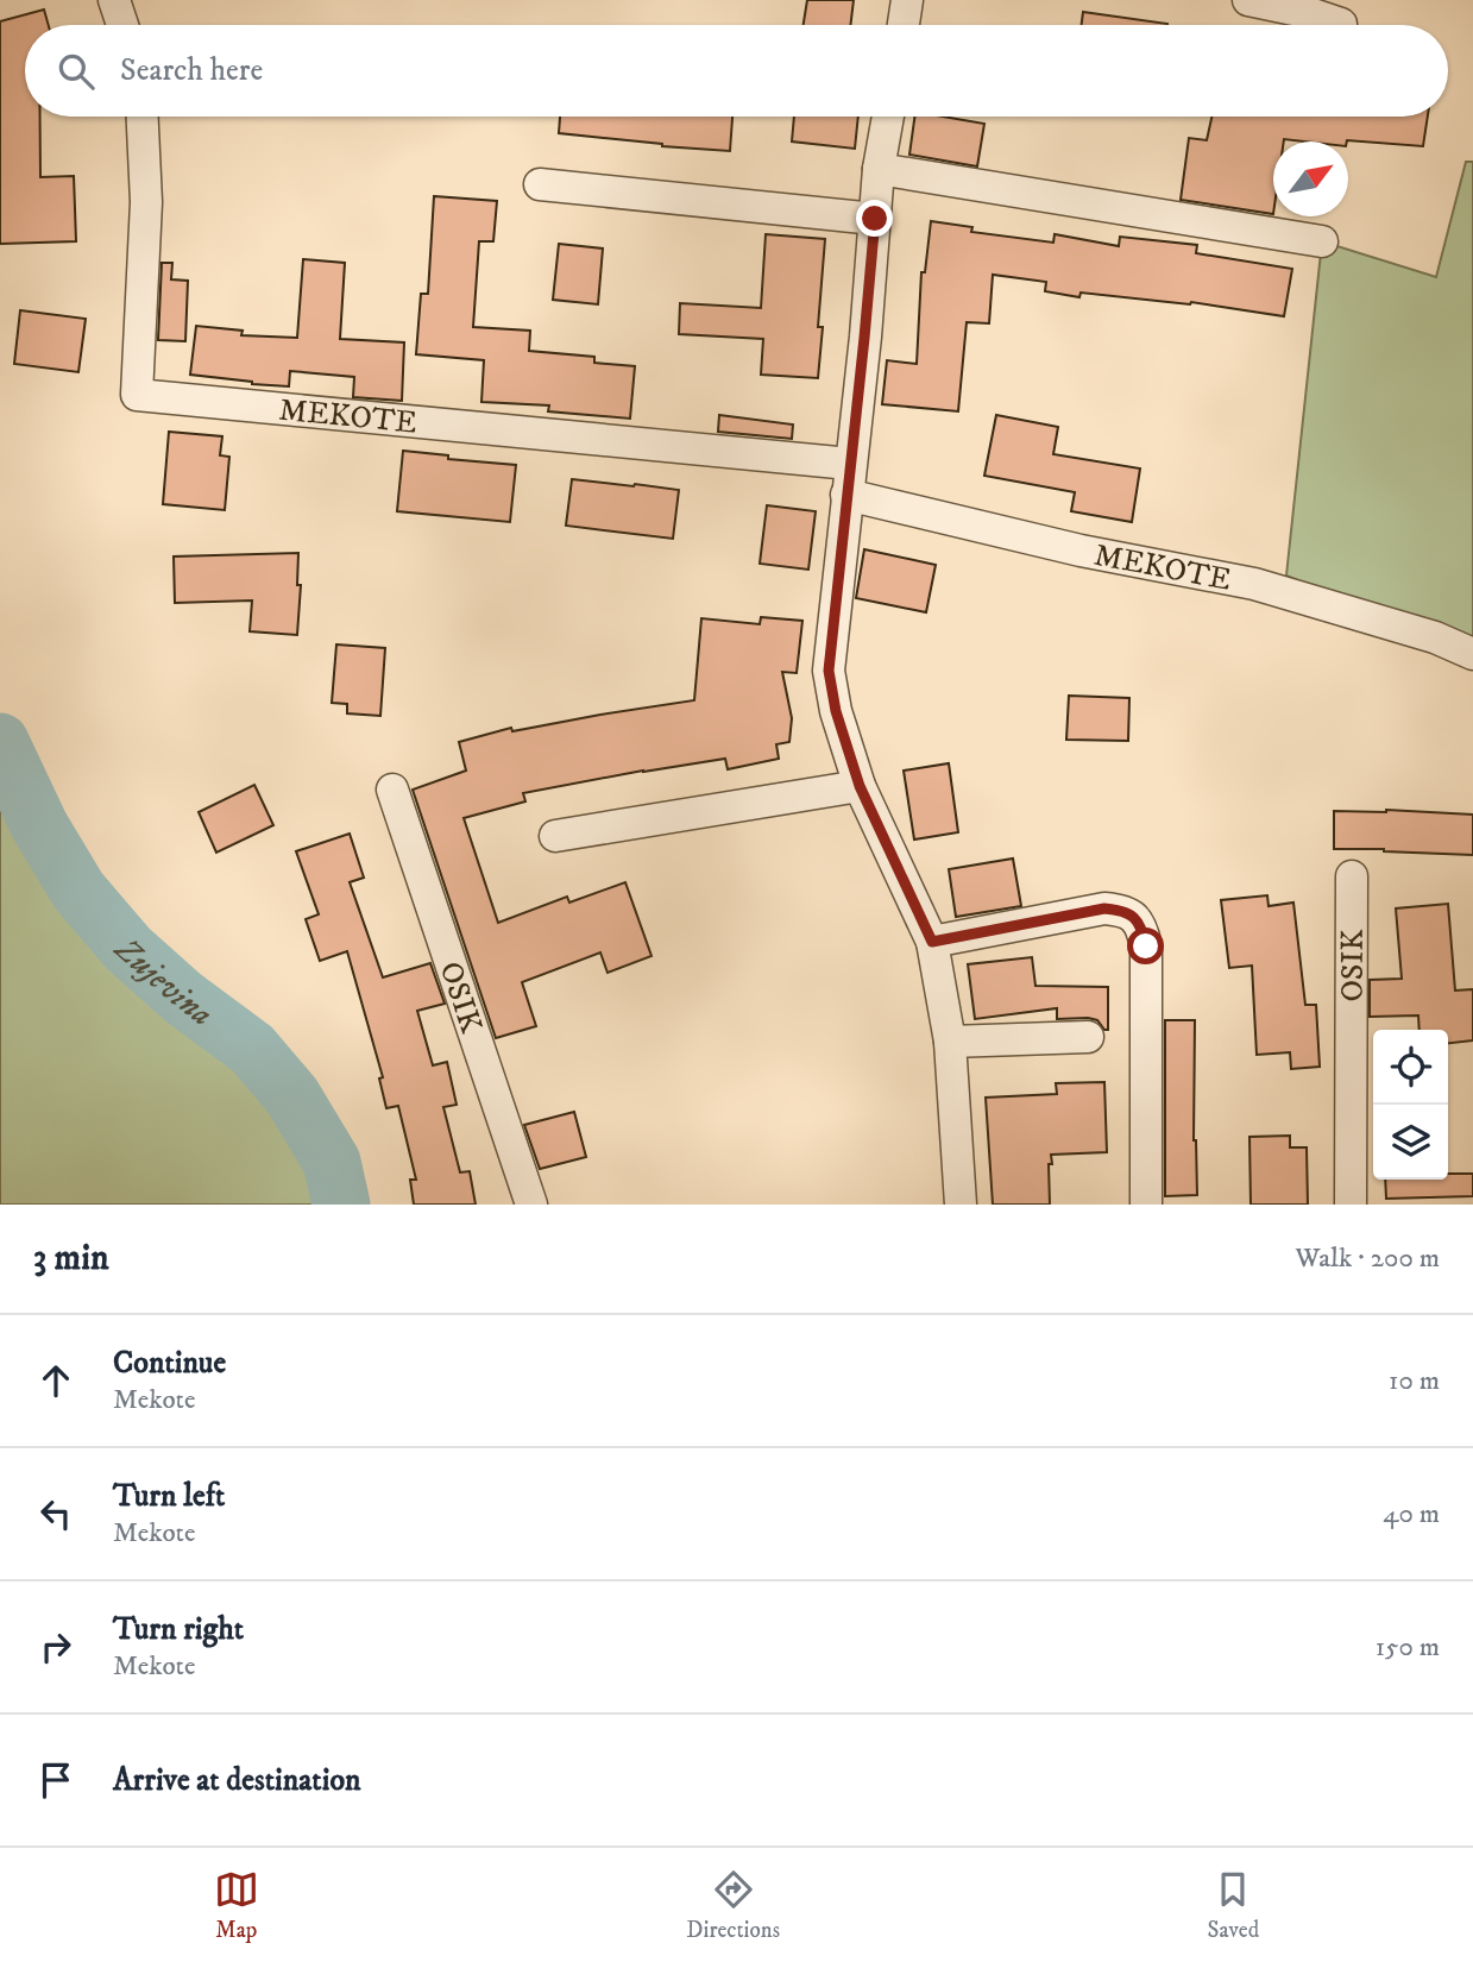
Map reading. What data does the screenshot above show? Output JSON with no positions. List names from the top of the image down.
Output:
{
  "streets": {
    "street": ["MEKOTE", "OSIK"]
  },
  "water": ["Zujevina"],
  "north": "top right",
  "page": {
    "search": "Search here",
    "heading": ["3 min", "Walk · 200 m"],
    "list": [
      ["Continue", "Mekote", "10 m"],
      ["Turn left", "Mekote", "40 m"],
      ["Turn right", "Mekote", "150 m"],
      "Arrive at destination"
    ],
    "nav": ["Map", "Directions", "Saved"]
  }
}
